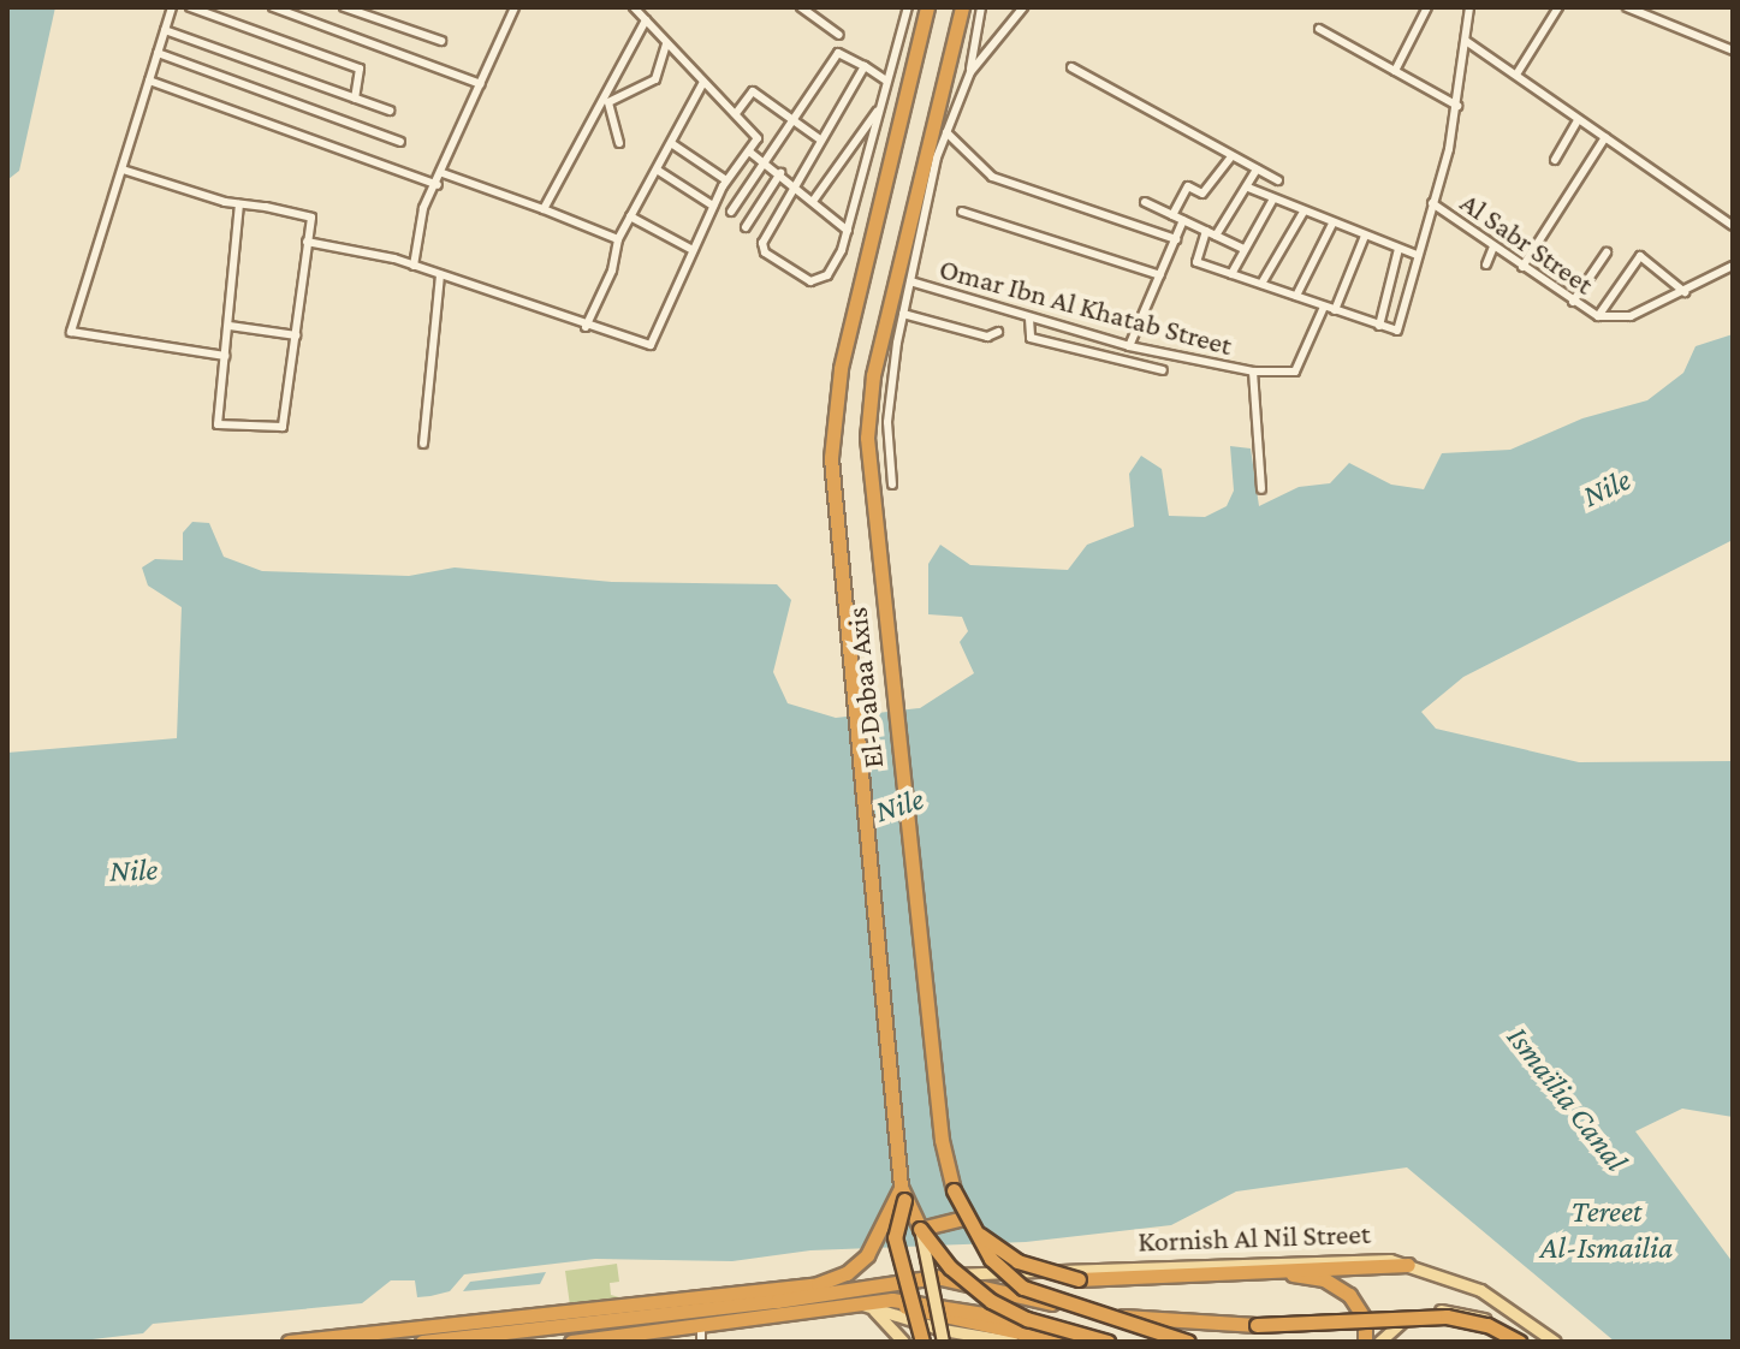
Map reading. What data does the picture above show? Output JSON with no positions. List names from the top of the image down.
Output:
{
  "streets": {
    "highway": ["El-Dabaa Axis", "Kornish Al Nil Street"],
    "street": ["Al Sabr Street", "Omar Ibn Al Khatab Street"]
  },
  "water": ["Nile", "Ismaïlia Canal", "Tereet Al-Ismailia"]
}
